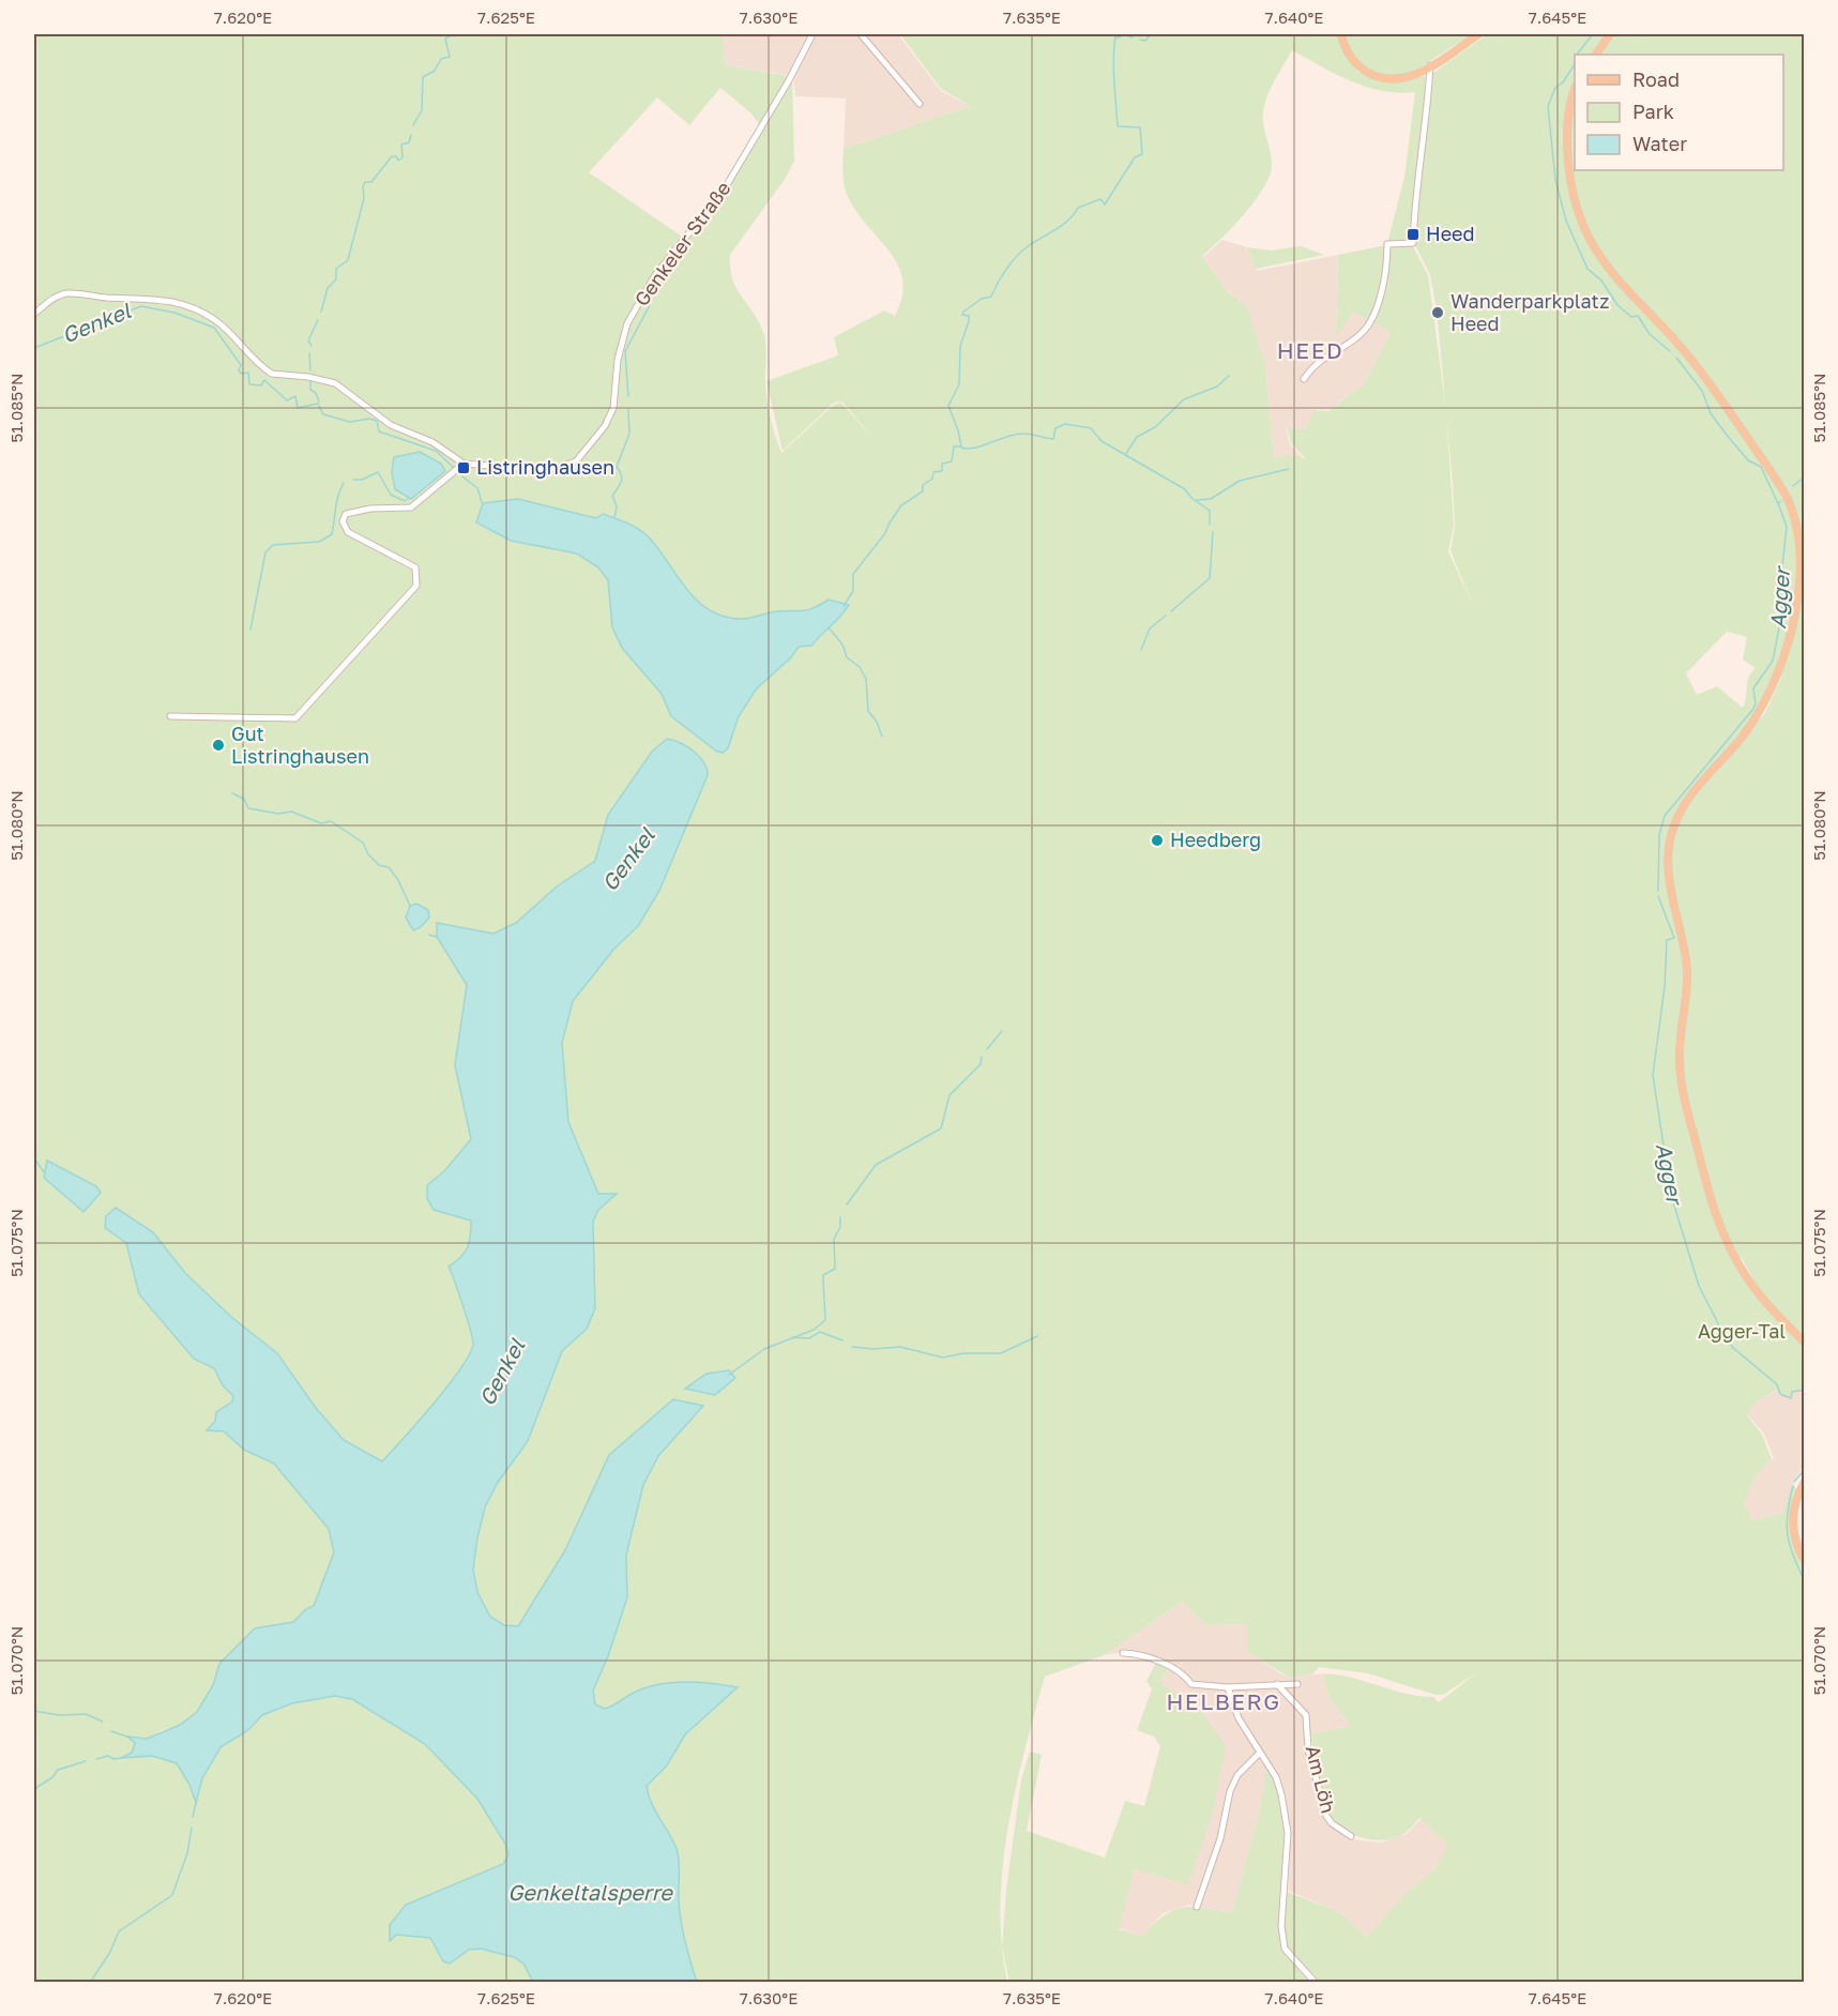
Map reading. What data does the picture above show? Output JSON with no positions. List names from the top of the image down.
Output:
{
  "streets": {
    "street": ["Genkeler Straße", "Am Löh"]
  },
  "districts": ["HEED", "HELBERG"],
  "water": ["Genkel", "Agger", "Genkeltalsperre"],
  "parks": ["Agger-Tal"],
  "places": {
    "transit": ["Heed", "Listringhausen"],
    "other": ["Wanderparkplatz Heed", "Gut Listringhausen", "Heedberg"]
  },
  "legend": ["Road", "Park", "Water"],
  "coordinates": [
    "7.620°E",
    "7.625°E",
    "7.630°E",
    "7.635°E",
    "7.640°E",
    "7.645°E",
    "51.085°N",
    "51.080°N",
    "51.075°N",
    "51.070°N"
  ]
}
